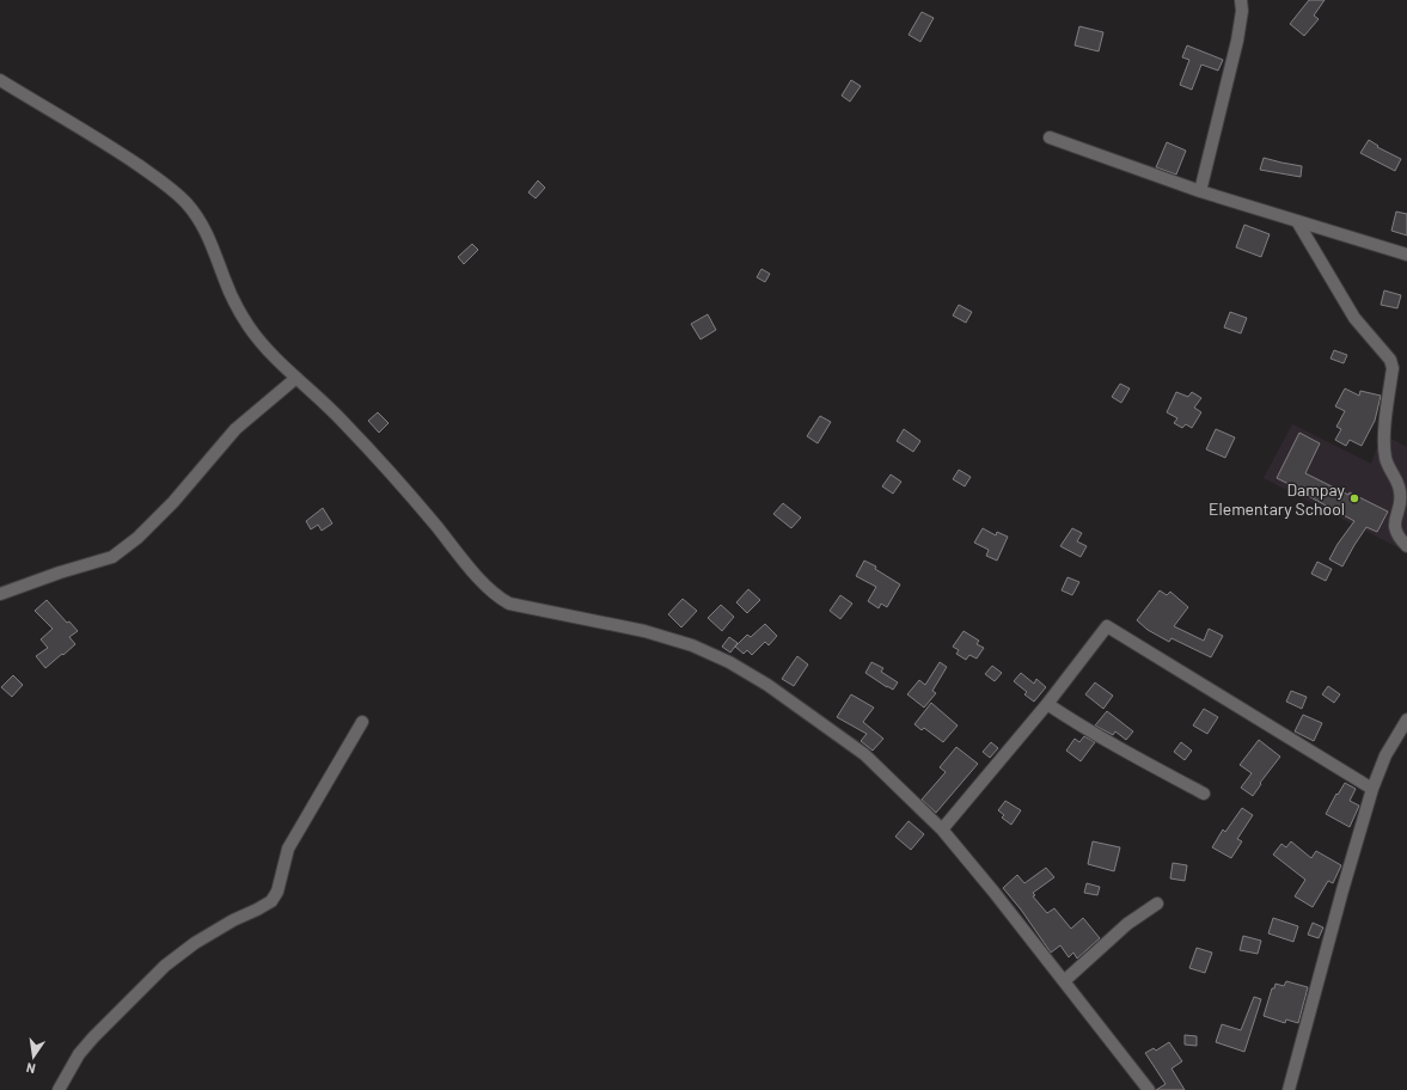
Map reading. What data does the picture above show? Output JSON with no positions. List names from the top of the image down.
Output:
{
  "places": ["Dampay Elementary School"],
  "north": "bottom"
}
